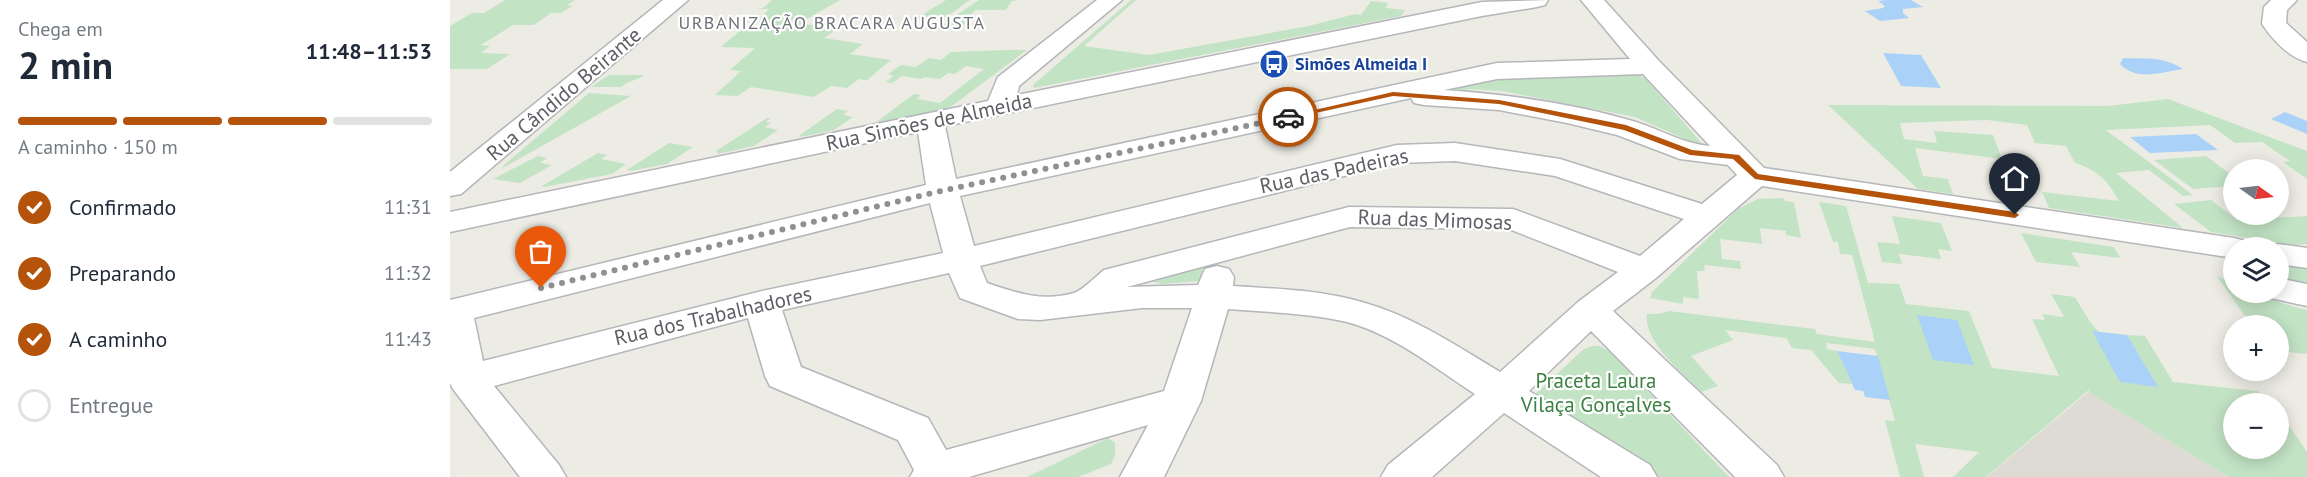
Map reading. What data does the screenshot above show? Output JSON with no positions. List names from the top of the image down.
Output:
{
  "streets": {
    "street": [
      "Rua Cândido Beirante",
      "Rua Simões de Almeida",
      "Rua das Padeiras",
      "Rua das Mimosas",
      "Rua dos Trabalhadores"
    ]
  },
  "crossings": [
    ["Rua das Padeiras", "Rua dos Trabalhadores"]
  ],
  "districts": ["URBANIZAÇÃO BRACARA AUGUSTA"],
  "parks": ["Praceta Laura Vilaça Gonçalves"],
  "places": {
    "bus stop": ["Simões Almeida I"]
  },
  "north": "right",
  "page": {
    "heading": ["2 min", "Chega em", "11:48–11:53"],
    "bar": "A caminho · 150 m",
    "map_buttons": ["+", "−"],
    "list": [
      ["Confirmado", "11:31"],
      ["Preparando", "11:32"],
      ["A caminho", "11:43"],
      "Entregue"
    ]
  }
}
